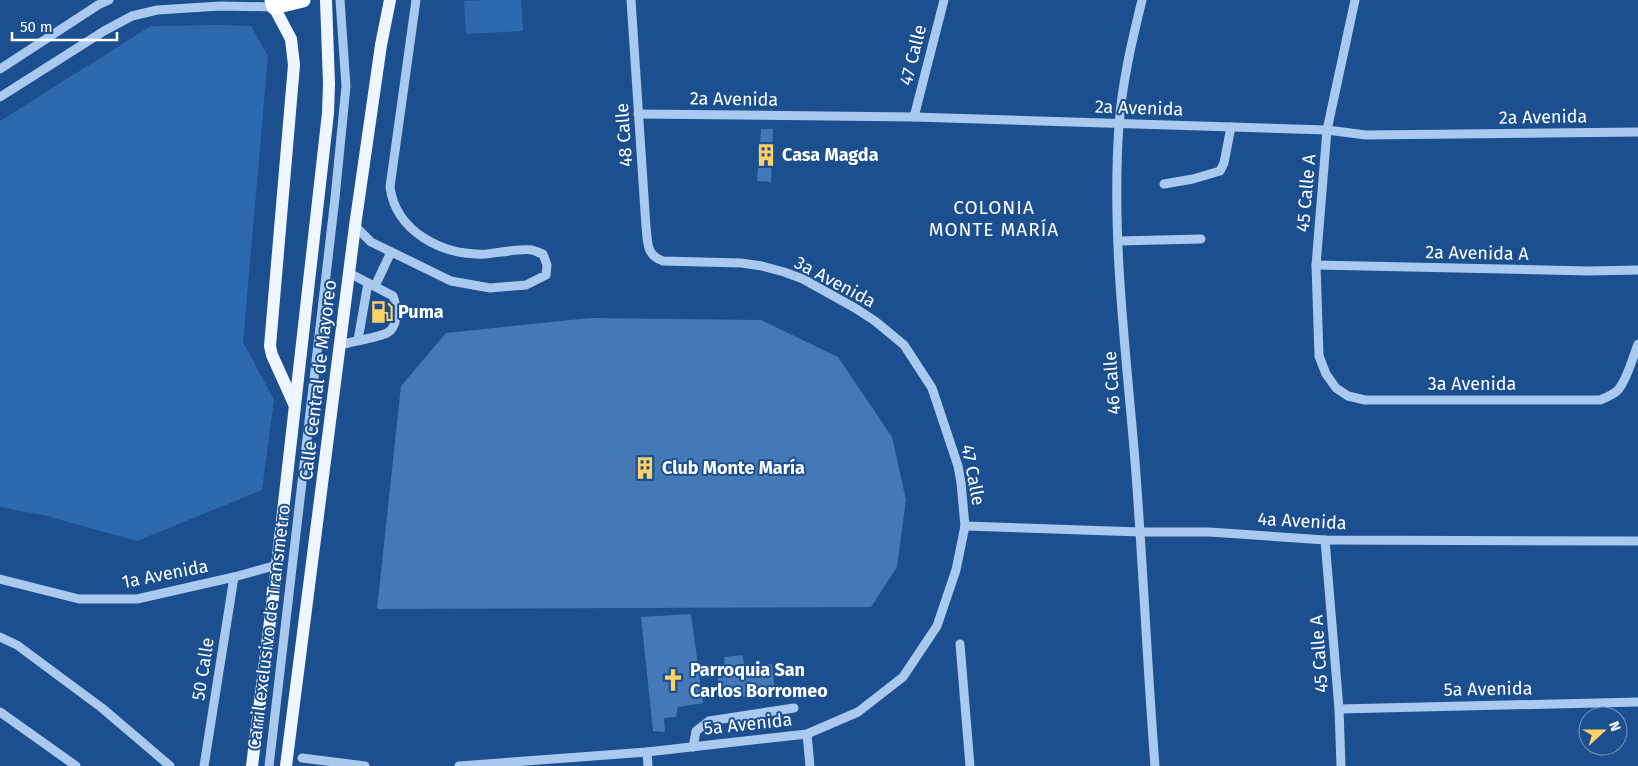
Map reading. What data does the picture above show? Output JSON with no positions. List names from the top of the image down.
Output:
{
  "streets": {
    "main road": ["Calle Central de Mayoreo"],
    "street": [
      "47 Calle",
      "2a Avenida",
      "48 Calle",
      "45 Calle A",
      "2a Avenida A",
      "3a Avenida",
      "46 Calle",
      "4a Avenida",
      "1a Avenida",
      "Carril exclusivo de Transmetro",
      "50 Calle",
      "5a Avenida"
    ]
  },
  "crossings": [
    ["47 Calle", "2a Avenida"],
    ["47 Calle", "3a Avenida"],
    ["47 Calle", "4a Avenida"],
    ["47 Calle", "5a Avenida"],
    ["2a Avenida", "48 Calle"],
    ["2a Avenida", "45 Calle A"],
    ["2a Avenida", "46 Calle"],
    ["48 Calle", "3a Avenida"],
    ["45 Calle A", "2a Avenida A"],
    ["45 Calle A", "3a Avenida"],
    ["45 Calle A", "4a Avenida"],
    ["45 Calle A", "5a Avenida"],
    ["Calle Central de Mayoreo", "1a Avenida"],
    ["46 Calle", "4a Avenida"],
    ["1a Avenida", "50 Calle"]
  ],
  "districts": ["COLONIA MONTE MARÍA"],
  "places": {
    "building": ["Casa Magda", "Club Monte María"],
    "fuel station": ["Puma"],
    "church": ["Parroquia San Carlos Borromeo"]
  },
  "scale_bar": "50 m",
  "north": "right"
}
